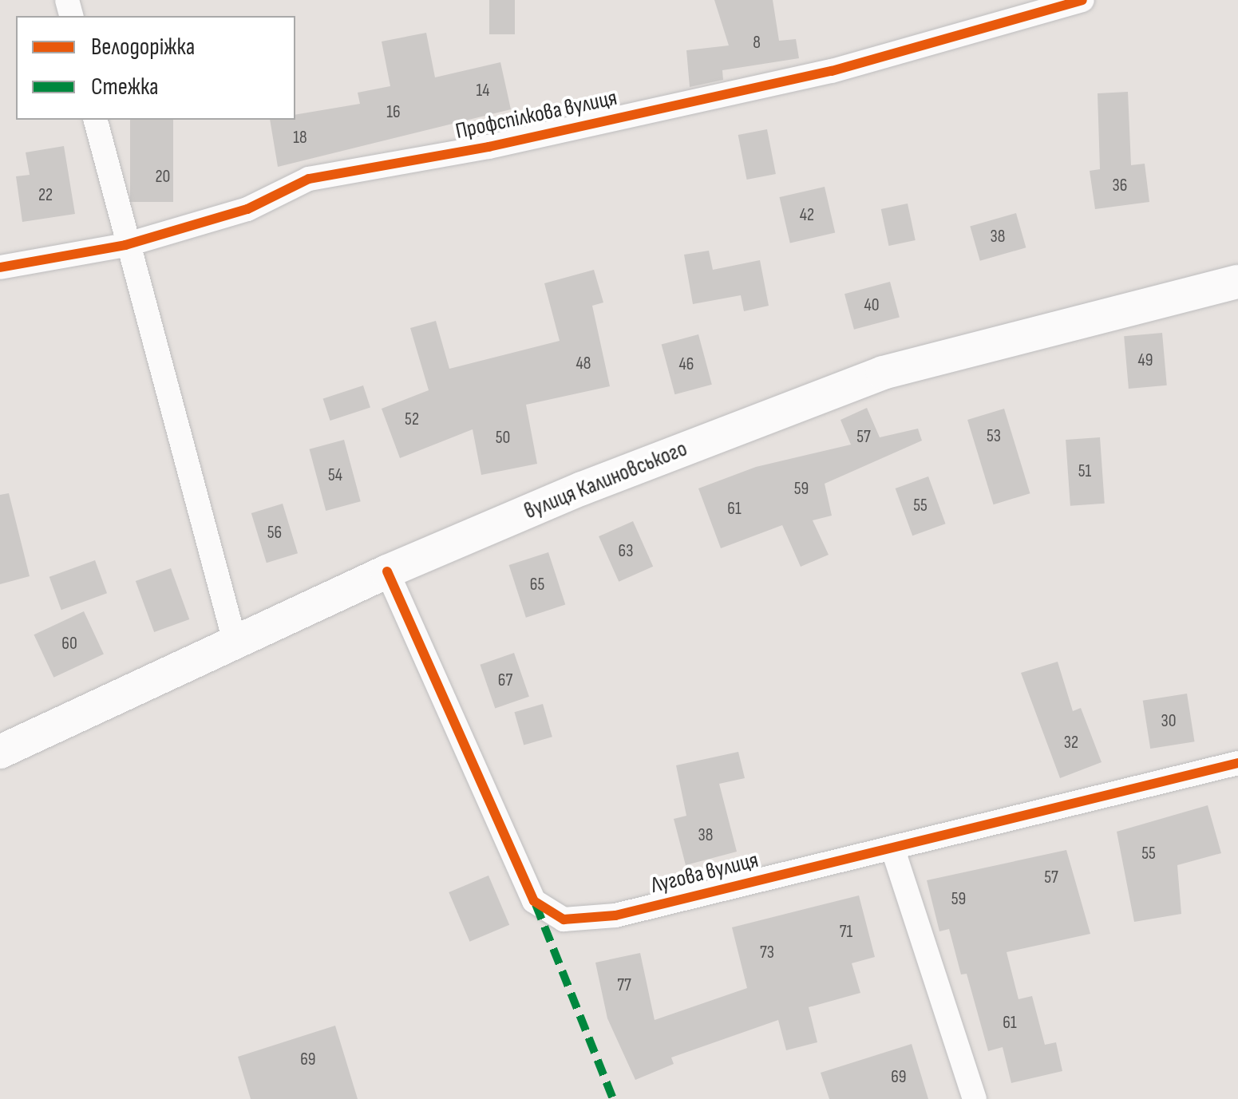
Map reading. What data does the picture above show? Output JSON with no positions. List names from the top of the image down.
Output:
{
  "streets": {
    "main road": ["вулиця Калиновського"],
    "street": ["Профспілкова вулиця", "Лугова вулиця"]
  },
  "crossings": [
    ["вулиця Калиновського", "Лугова вулиця"]
  ],
  "house_numbers": [
    "8",
    "14",
    "16",
    "18",
    "20",
    "36",
    "22",
    "42",
    "38",
    "40",
    "49",
    "48",
    "46",
    "52",
    "53",
    "57",
    "50",
    "51",
    "54",
    "59",
    "55",
    "61",
    "56",
    "63",
    "65",
    "60",
    "67",
    "30",
    "32",
    "38",
    "55",
    "57",
    "59",
    "71",
    "73",
    "77",
    "61",
    "69",
    "69"
  ],
  "legend": ["Велодоріжка", "Стежка"]
}
